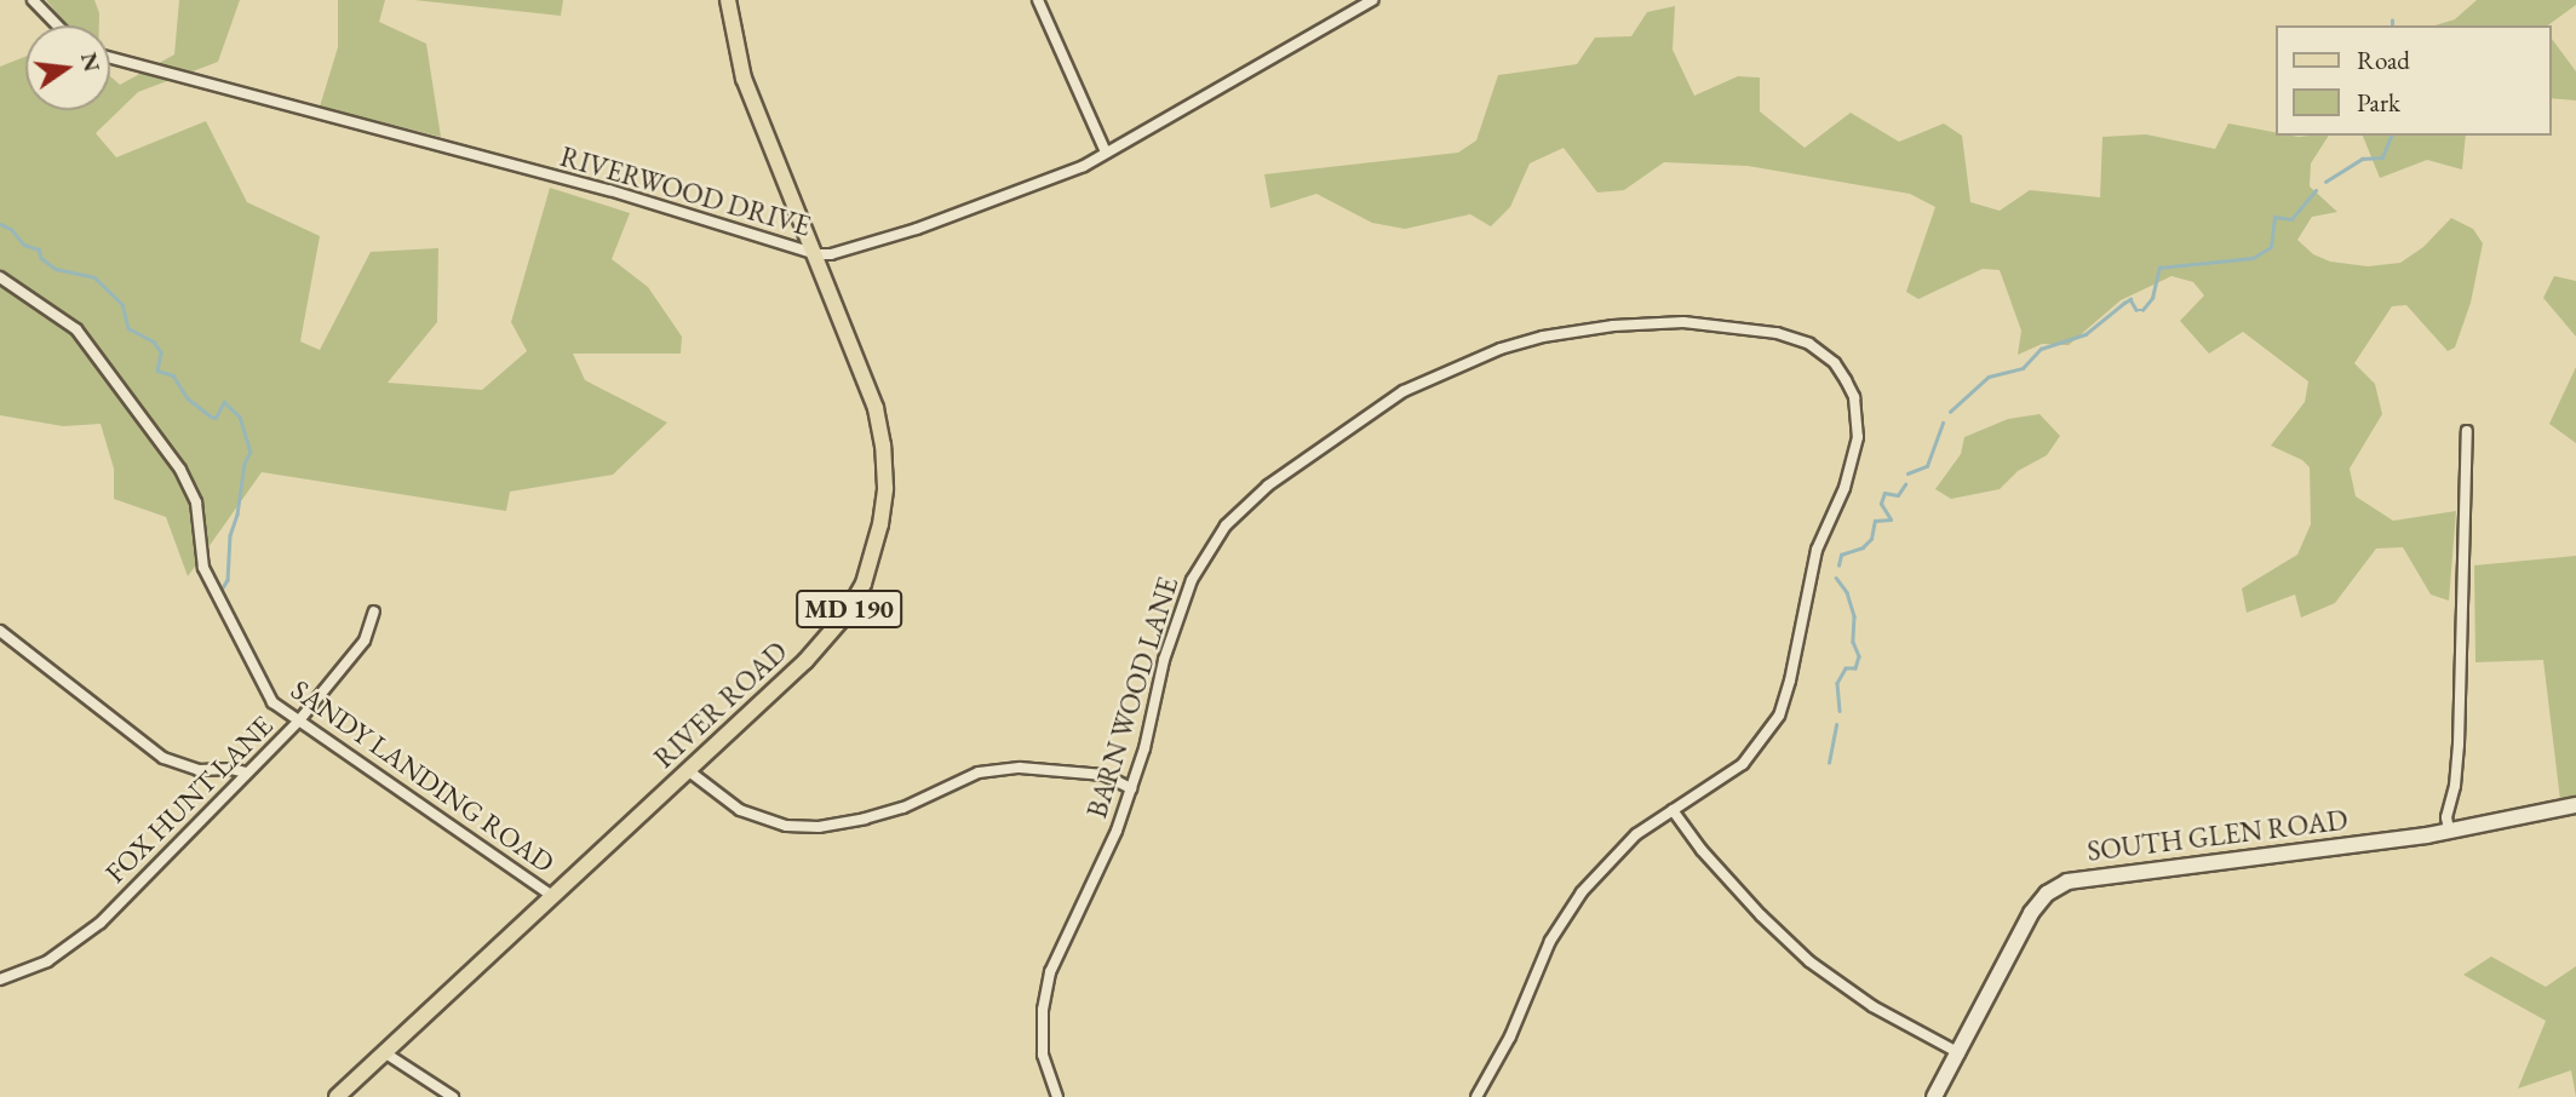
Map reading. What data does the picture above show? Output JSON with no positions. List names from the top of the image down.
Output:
{
  "streets": {
    "main road": ["MD 190", "RIVER ROAD", "SOUTH GLEN ROAD"],
    "street": [
      "RIVERWOOD DRIVE",
      "BARN WOOD LANE",
      "SANDY LANDING ROAD",
      "FOX HUNT LANE"
    ]
  },
  "crossings": [
    ["RIVERWOOD DRIVE", "RIVER ROAD"],
    ["RIVER ROAD", "SANDY LANDING ROAD"],
    ["SANDY LANDING ROAD", "FOX HUNT LANE"]
  ],
  "legend": ["Road", "Park"],
  "north": "right"
}
